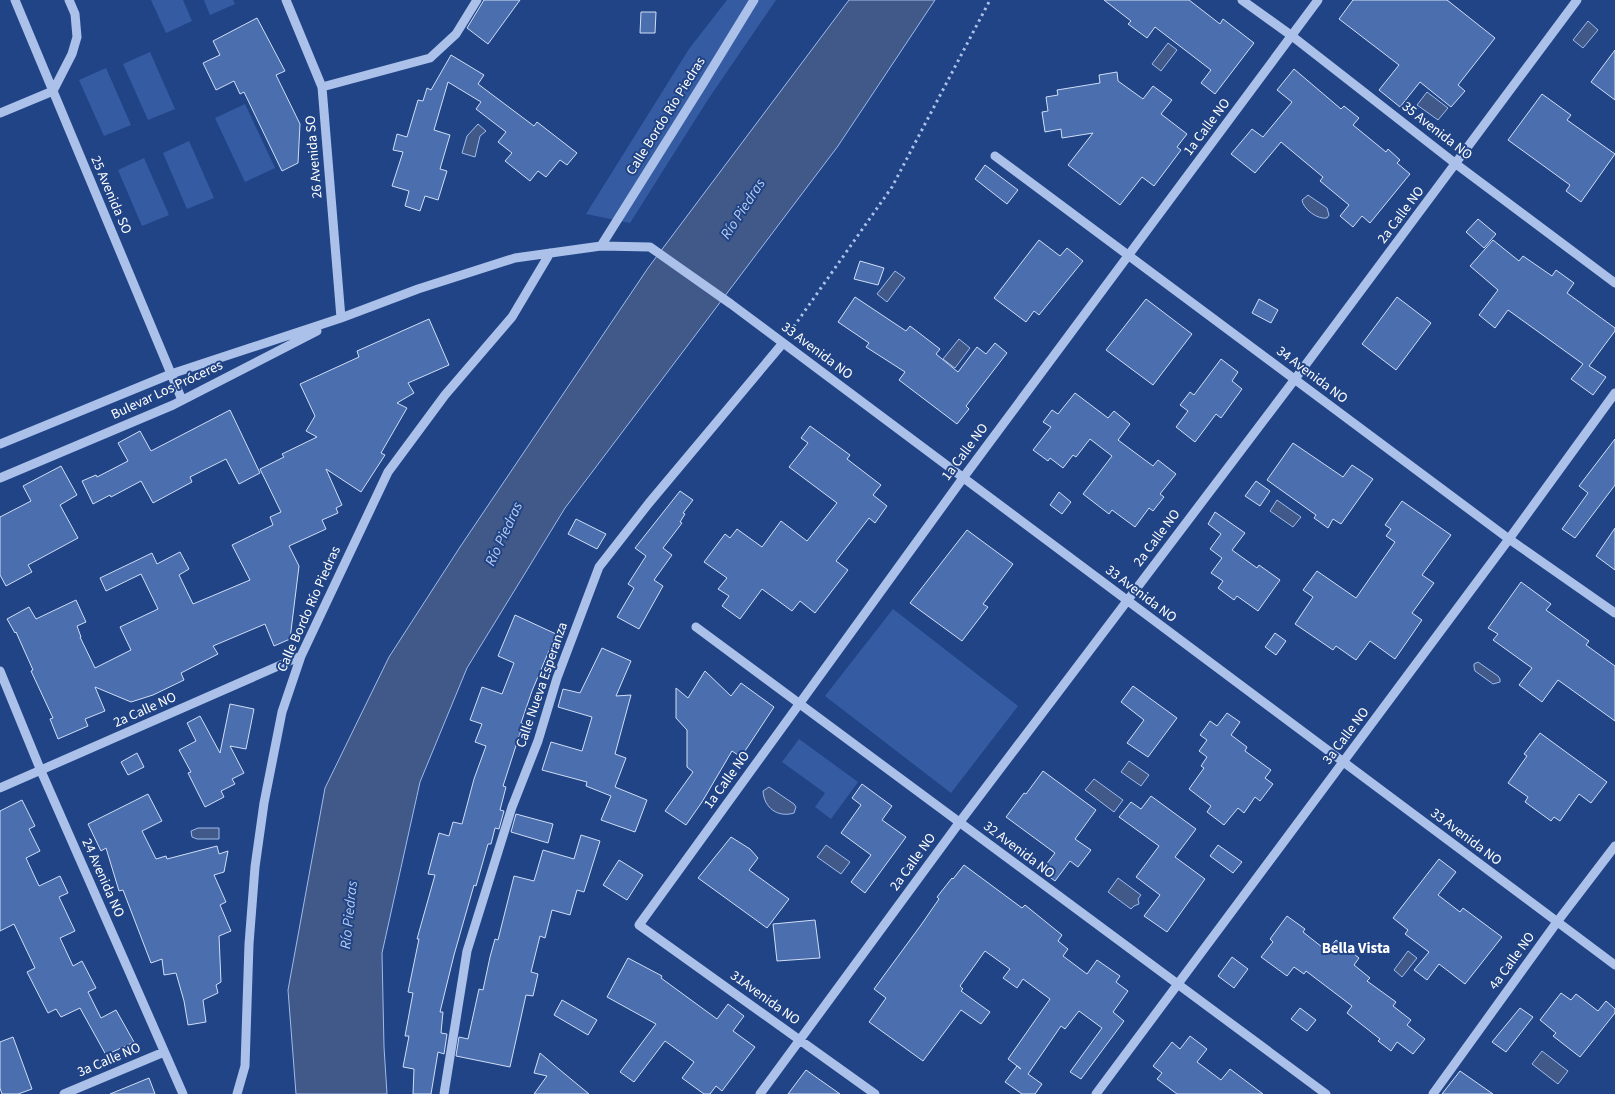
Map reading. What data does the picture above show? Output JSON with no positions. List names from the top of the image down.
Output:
{
  "streets": {
    "street": [
      "Calle Bordo Río Piedras",
      "1a Calle NO",
      "35 Avenida NO",
      "26 Avenida SO",
      "25 Avenida SO",
      "2a Calle NO",
      "33 Avenida NO",
      "34 Avenida NO",
      "Bulevar Los Próceres",
      "Calle Nueva Esperanza",
      "3a Calle NO",
      "32 Avenida NO",
      "24 Avenida NO",
      "4a Calle NO",
      "31Avenida NO"
    ]
  },
  "crossings": [
    ["Calle Bordo Río Piedras", "2a Calle NO"],
    ["Calle Bordo Río Piedras", "Bulevar Los Próceres"],
    ["1a Calle NO", "35 Avenida NO"],
    ["1a Calle NO", "33 Avenida NO"],
    ["1a Calle NO", "34 Avenida NO"],
    ["1a Calle NO", "32 Avenida NO"],
    ["1a Calle NO", "31Avenida NO"],
    ["35 Avenida NO", "2a Calle NO"],
    ["26 Avenida SO", "Bulevar Los Próceres"],
    ["25 Avenida SO", "Bulevar Los Próceres"],
    ["2a Calle NO", "33 Avenida NO"],
    ["2a Calle NO", "34 Avenida NO"],
    ["2a Calle NO", "32 Avenida NO"],
    ["2a Calle NO", "24 Avenida NO"],
    ["2a Calle NO", "31Avenida NO"],
    ["33 Avenida NO", "Bulevar Los Próceres"],
    ["33 Avenida NO", "Calle Nueva Esperanza"],
    ["33 Avenida NO", "3a Calle NO"],
    ["33 Avenida NO", "4a Calle NO"],
    ["34 Avenida NO", "3a Calle NO"],
    ["3a Calle NO", "32 Avenida NO"],
    ["3a Calle NO", "24 Avenida NO"]
  ],
  "districts": ["Bella Vista"],
  "water": ["Río Piedras"]
}
